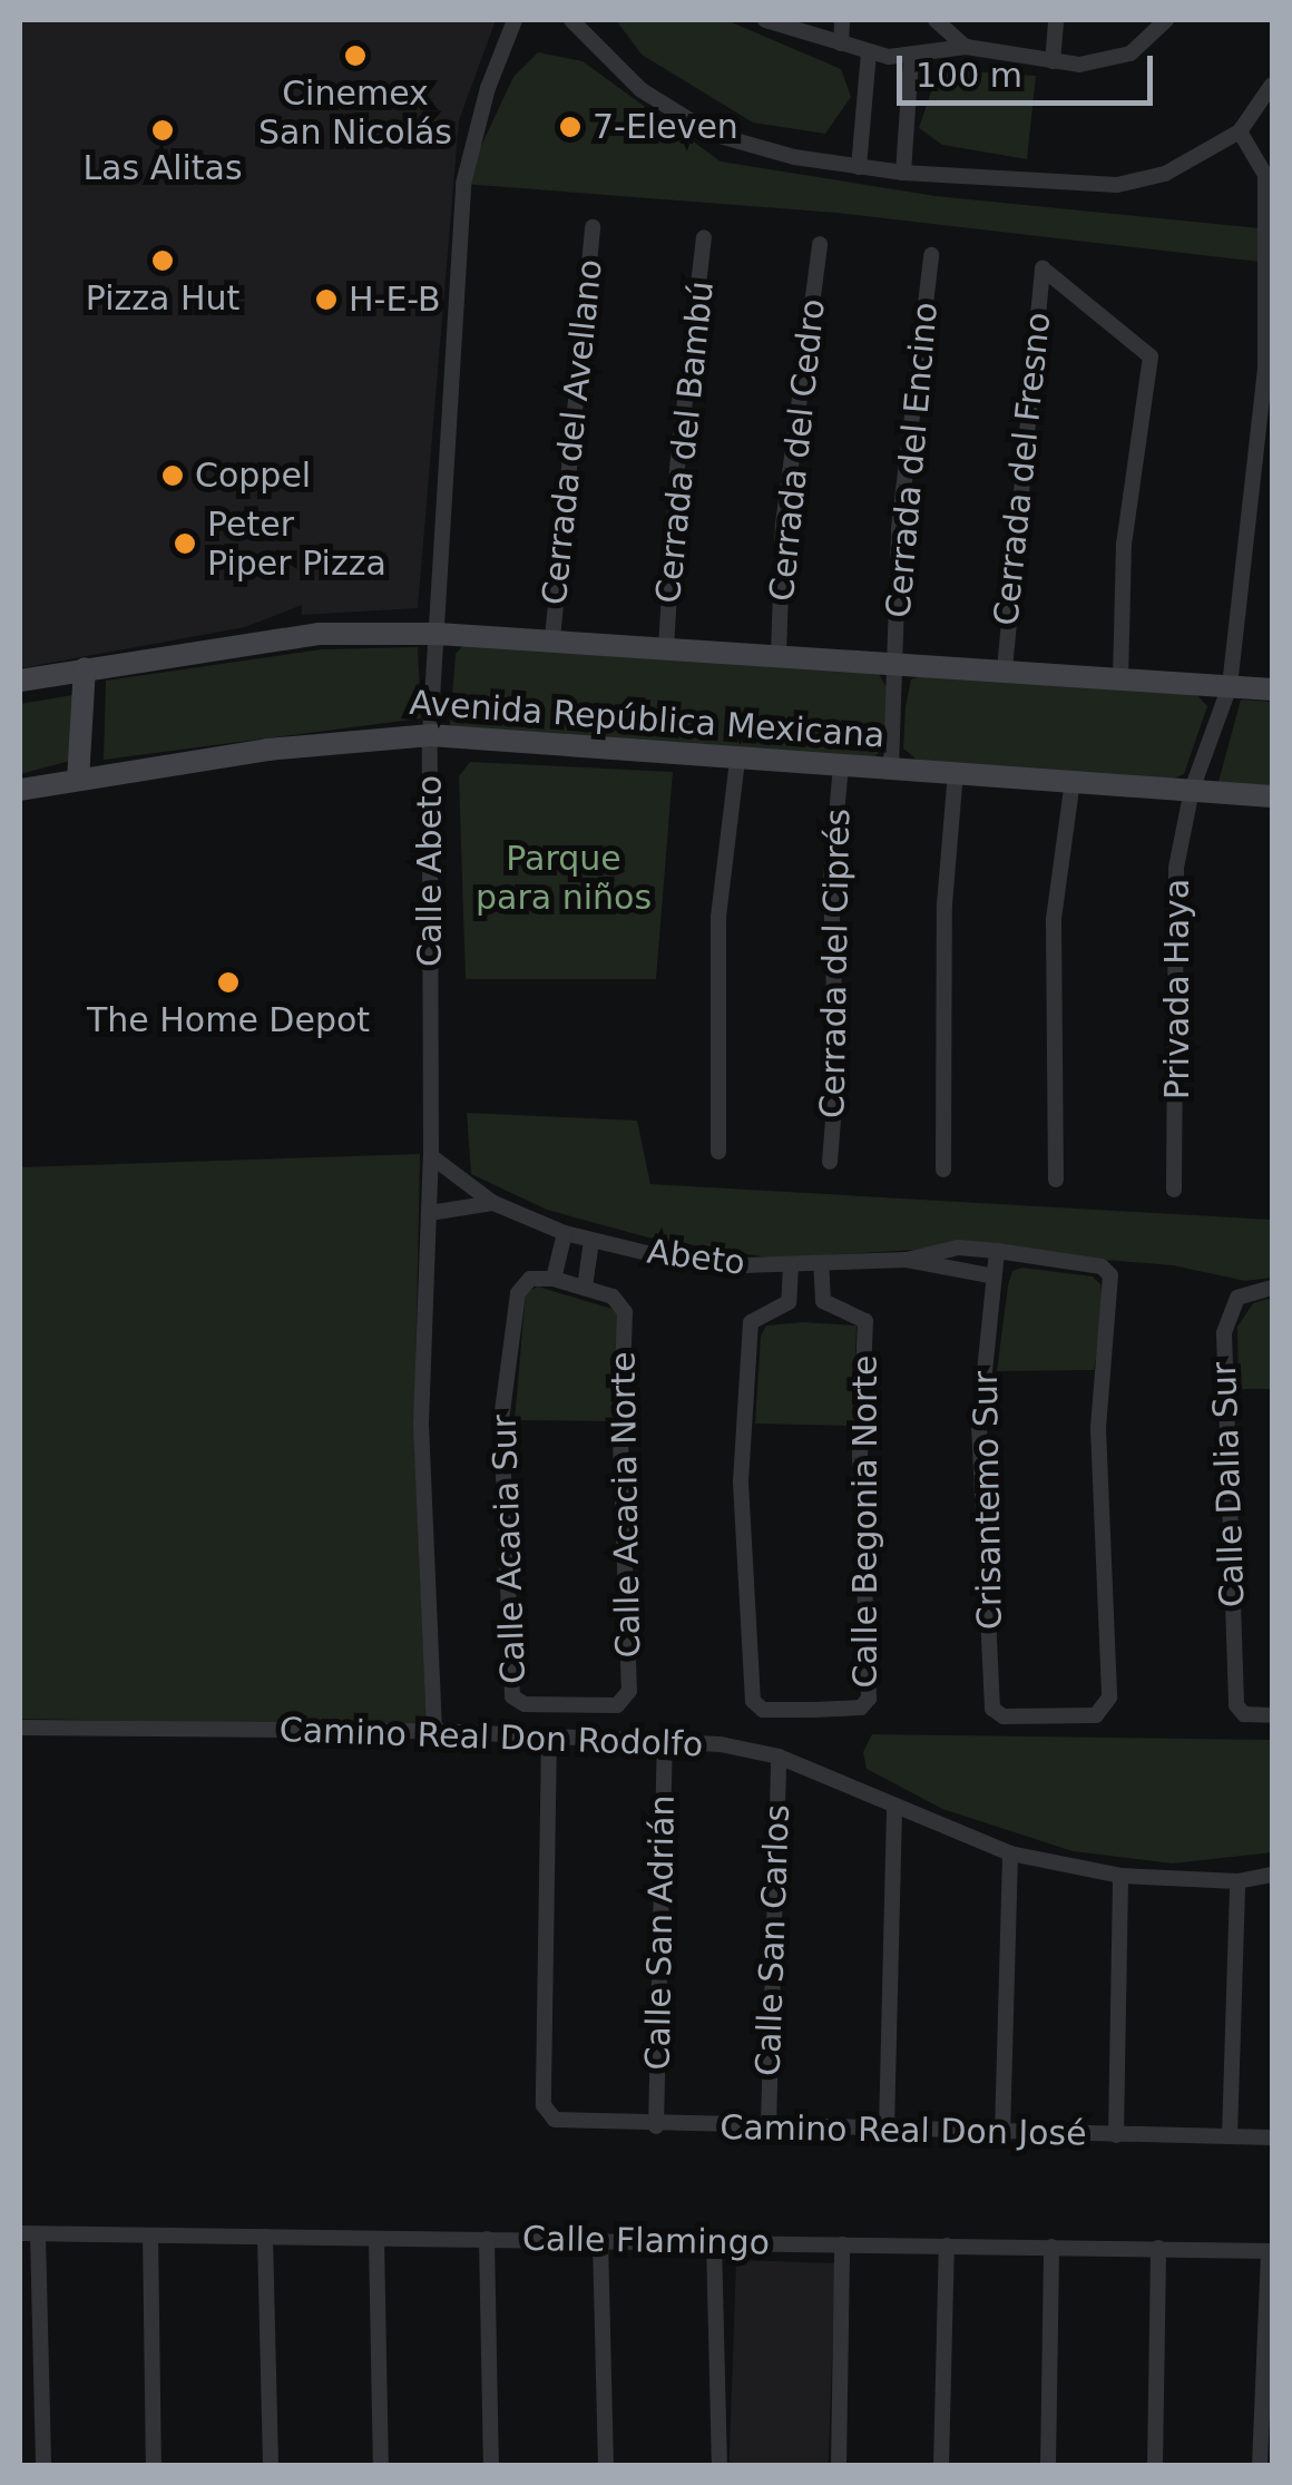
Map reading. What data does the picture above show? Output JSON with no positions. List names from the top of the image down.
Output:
{
  "streets": {
    "main road": ["Avenida República Mexicana"],
    "street": [
      "Cerrada del Avellano",
      "Cerrada del Bambú",
      "Cerrada del Cedro",
      "Cerrada del Encino",
      "Cerrada del Fresno",
      "Calle Abeto",
      "Cerrada del Ciprés",
      "Privada Haya",
      "Abeto",
      "Calle Dalia Sur",
      "Crisantemo Sur",
      "Calle Acacia Norte",
      "Calle Begonia Norte",
      "Calle Acacia Sur",
      "Camino Real Don Rodolfo",
      "Calle San Adrián",
      "Calle San Carlos",
      "Camino Real Don José",
      "Calle Flamingo"
    ]
  },
  "crossings": [
    ["Cerrada del Avellano", "Avenida República Mexicana"],
    ["Cerrada del Bambú", "Avenida República Mexicana"],
    ["Cerrada del Cedro", "Avenida República Mexicana"],
    ["Cerrada del Encino", "Avenida República Mexicana"],
    ["Cerrada del Fresno", "Avenida República Mexicana"],
    ["Avenida República Mexicana", "Calle Abeto"],
    ["Avenida República Mexicana", "Cerrada del Ciprés"],
    ["Avenida República Mexicana", "Privada Haya"],
    ["Calle Abeto", "Abeto"],
    ["Calle Abeto", "Camino Real Don Rodolfo"],
    ["Abeto", "Calle Begonia Norte"],
    ["Calle Acacia Norte", "Calle Acacia Sur"],
    ["Camino Real Don Rodolfo", "Calle San Adrián"],
    ["Camino Real Don Rodolfo", "Calle San Carlos"],
    ["Camino Real Don Rodolfo", "Camino Real Don José"],
    ["Calle San Adrián", "Camino Real Don José"],
    ["Calle San Carlos", "Camino Real Don José"]
  ],
  "parks": ["Parque para niños"],
  "places": [
    "Cinemex San Nicolás",
    "7-Eleven",
    "Las Alitas",
    "Pizza Hut",
    "H-E-B",
    "Coppel",
    "Peter Piper Pizza",
    "The Home Depot"
  ],
  "scale_bar": "100 m"
}
